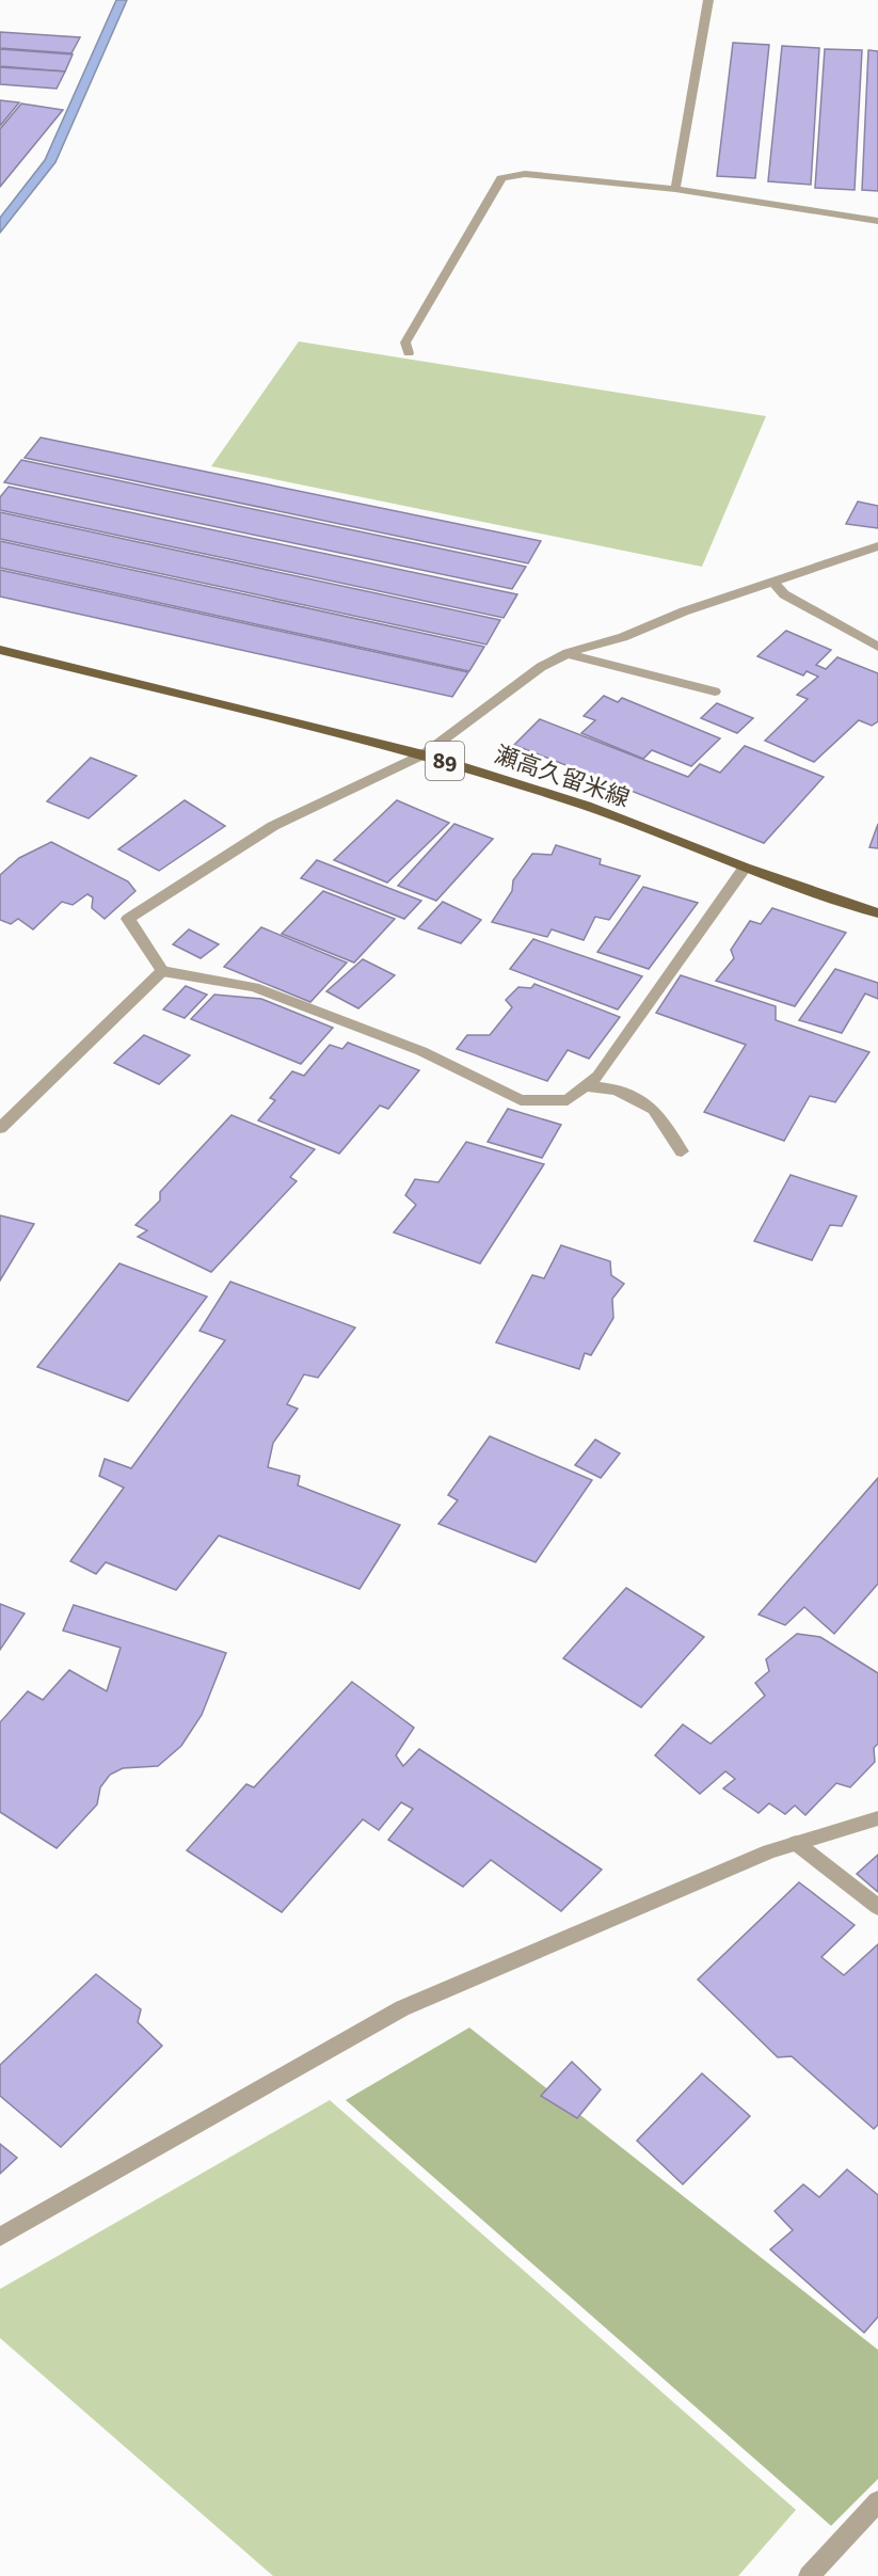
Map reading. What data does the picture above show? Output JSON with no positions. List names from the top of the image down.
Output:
{
  "streets": {
    "main road": ["89", "瀬高久留米線"]
  }
}
